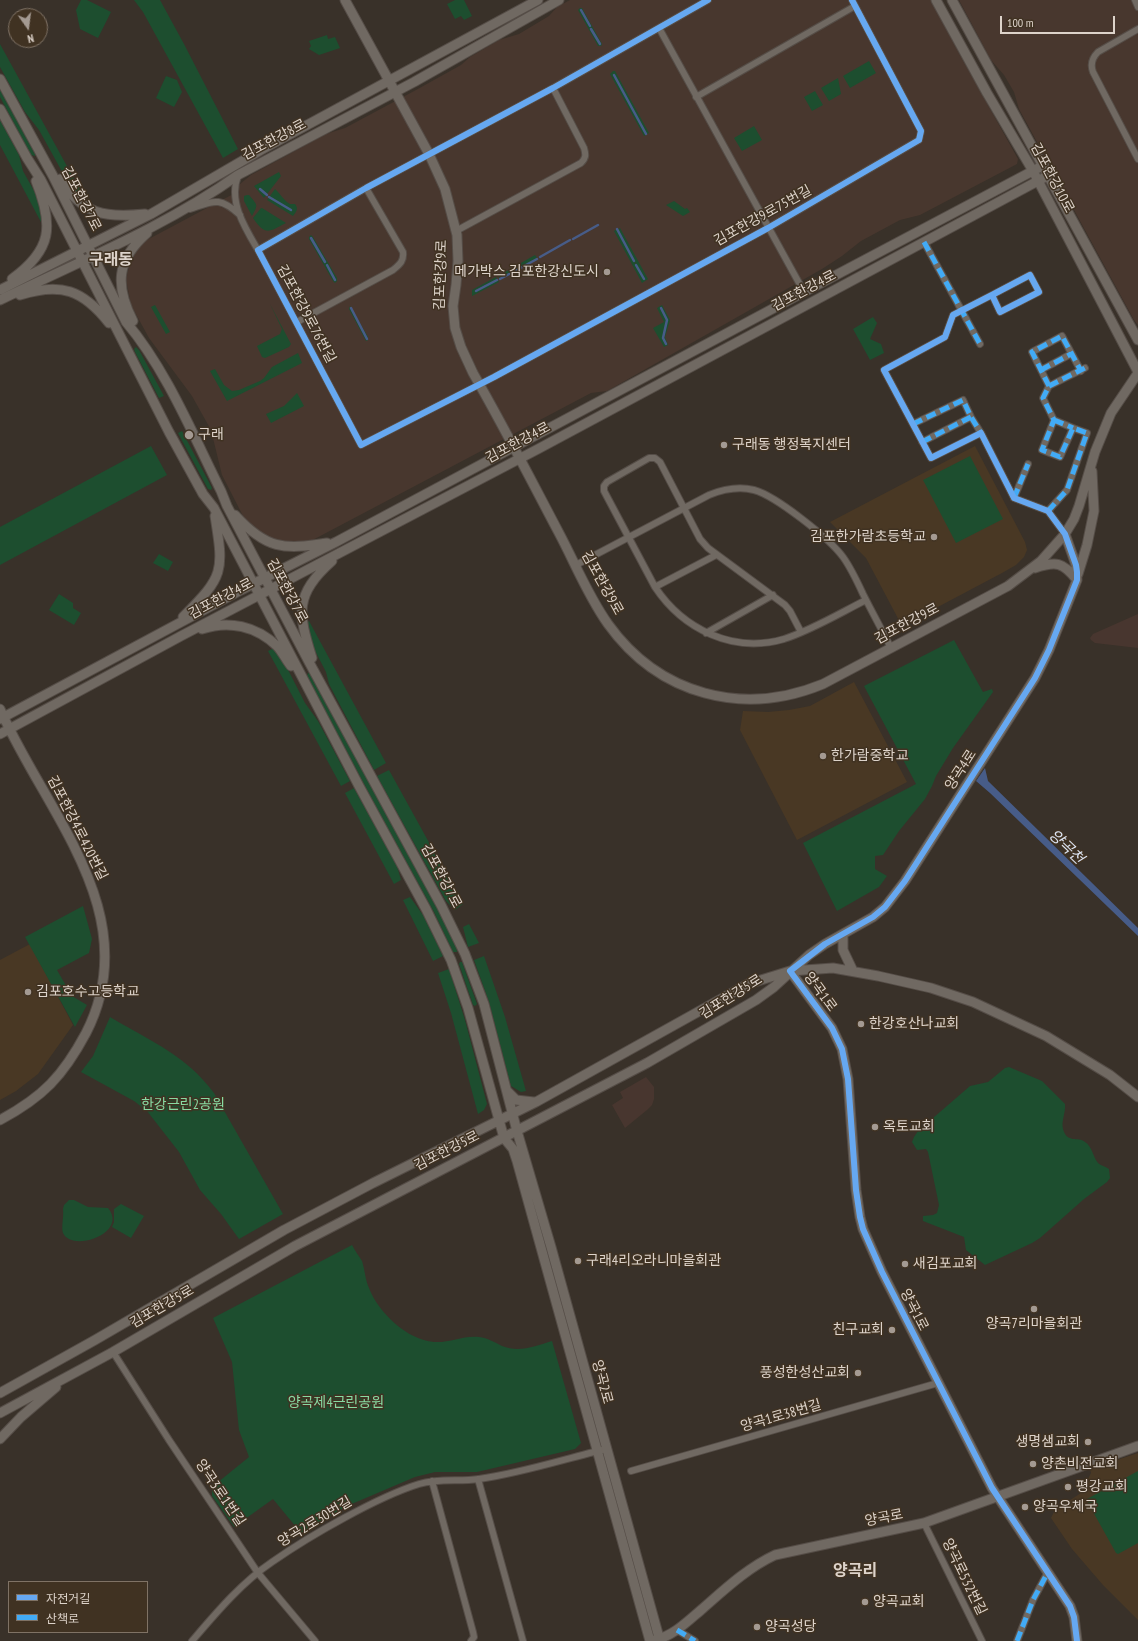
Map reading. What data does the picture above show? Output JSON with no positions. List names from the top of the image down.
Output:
{
  "streets": {
    "street": [
      "김포한강8로",
      "김포한강10로",
      "김포한강7로",
      "김포한강9로75번길",
      "김포한강9로",
      "김포한강4로",
      "김포한강9로76번길",
      "양곡4로",
      "김포한강4로420번길",
      "양곡1로",
      "김포한강5로",
      "양곡2로",
      "양곡1로38번길",
      "양곡3로1번길",
      "양곡로",
      "양곡2로30번길",
      "양곡로532번길"
    ]
  },
  "crossings": [
    ["김포한강8로", "김포한강7로"],
    ["김포한강8로", "김포한강9로"],
    ["김포한강10로", "김포한강9로"],
    ["김포한강10로", "김포한강4로"],
    ["김포한강7로", "김포한강4로"],
    ["김포한강7로", "김포한강5로"],
    ["김포한강7로", "양곡2로"],
    ["김포한강9로75번길", "김포한강9로"],
    ["김포한강9로75번길", "김포한강9로76번길"],
    ["김포한강9로", "김포한강4로"],
    ["김포한강9로", "김포한강9로76번길"],
    ["김포한강9로", "양곡4로"],
    ["김포한강4로", "김포한강4로420번길"],
    ["양곡4로", "양곡1로"],
    ["양곡4로", "김포한강5로"],
    ["양곡1로", "김포한강5로"],
    ["양곡1로", "양곡1로38번길"],
    ["양곡1로", "양곡로"],
    ["김포한강5로", "양곡2로"],
    ["김포한강5로", "양곡3로1번길"],
    ["양곡2로", "양곡로"],
    ["양곡2로", "양곡2로30번길"],
    ["양곡3로1번길", "양곡2로30번길"],
    ["양곡로", "양곡로532번길"]
  ],
  "districts": ["구래동", "양곡리"],
  "water": ["양곡천"],
  "parks": ["한강근린2공원", "양곡제4근린공원"],
  "places": [
    "메가박스 김포한강신도시",
    "구래",
    "구래동 행정복지센터",
    "김포한가람초등학교",
    "한가람중학교",
    "김포호수고등학교",
    "한강호산나교회",
    "옥토교회",
    "구래4리오라니마을회관",
    "새김포교회",
    "양곡7리마을회관",
    "친구교회",
    "풍성한성산교회",
    "생명샘교회",
    "양촌비전교회",
    "평강교회",
    "양곡우체국",
    "양곡교회",
    "양곡성당"
  ],
  "legend": ["자전거길", "산책로"],
  "scale_bar": "100 m",
  "north": "bottom"
}
